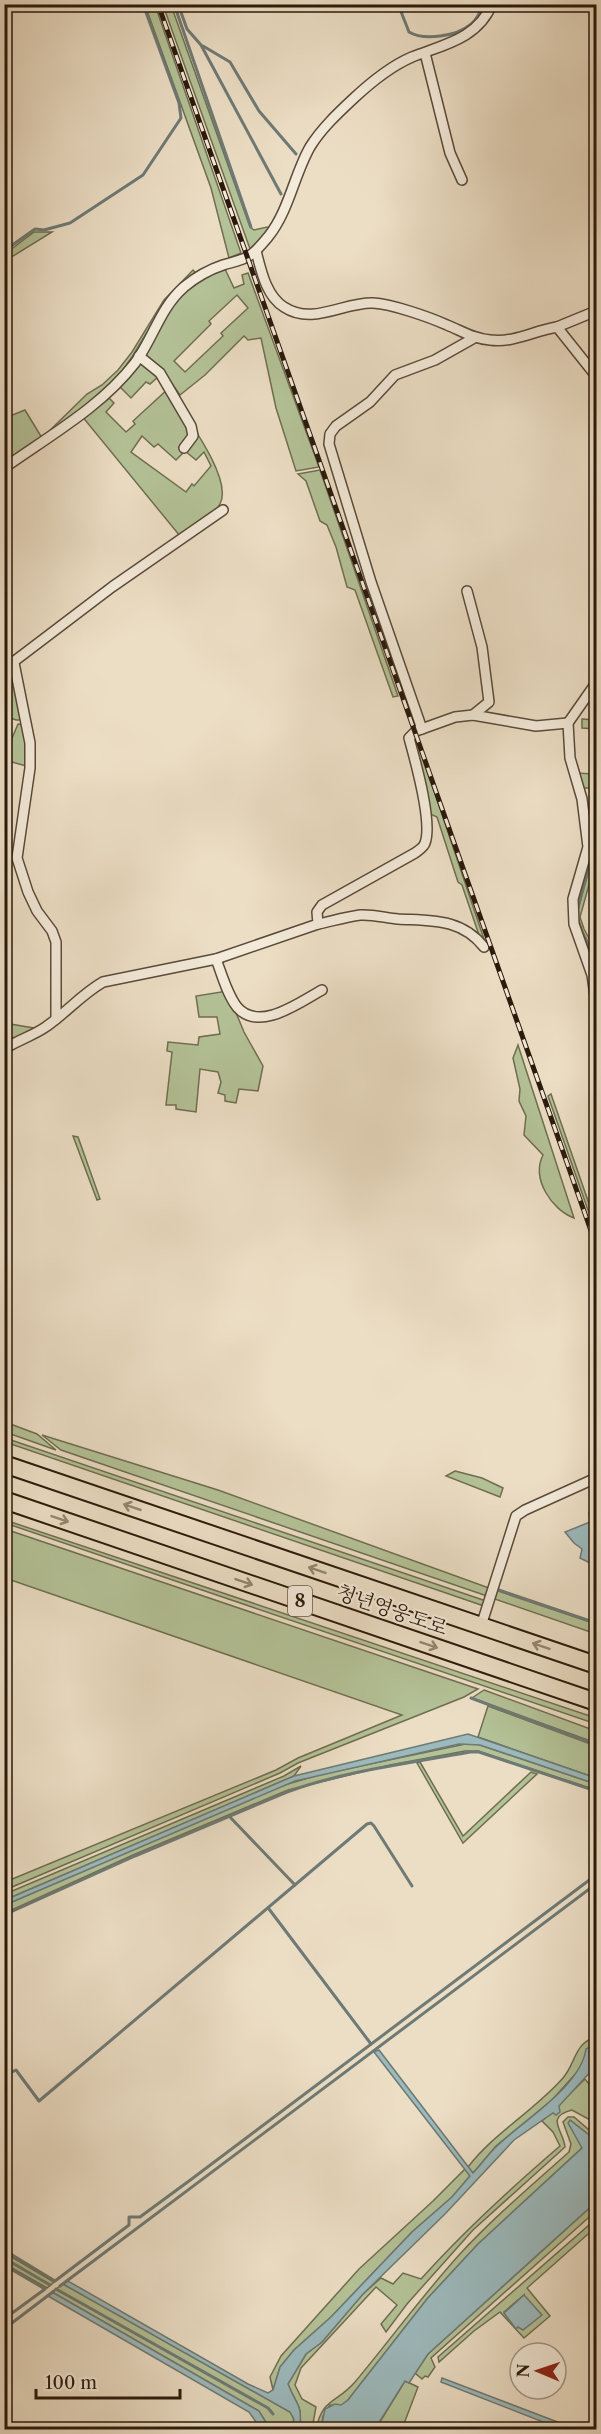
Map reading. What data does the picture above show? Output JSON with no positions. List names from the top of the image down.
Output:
{
  "streets": {
    "highway": ["8", "청년영웅도로"]
  },
  "scale_bar": "100 m",
  "north": "left"
}
